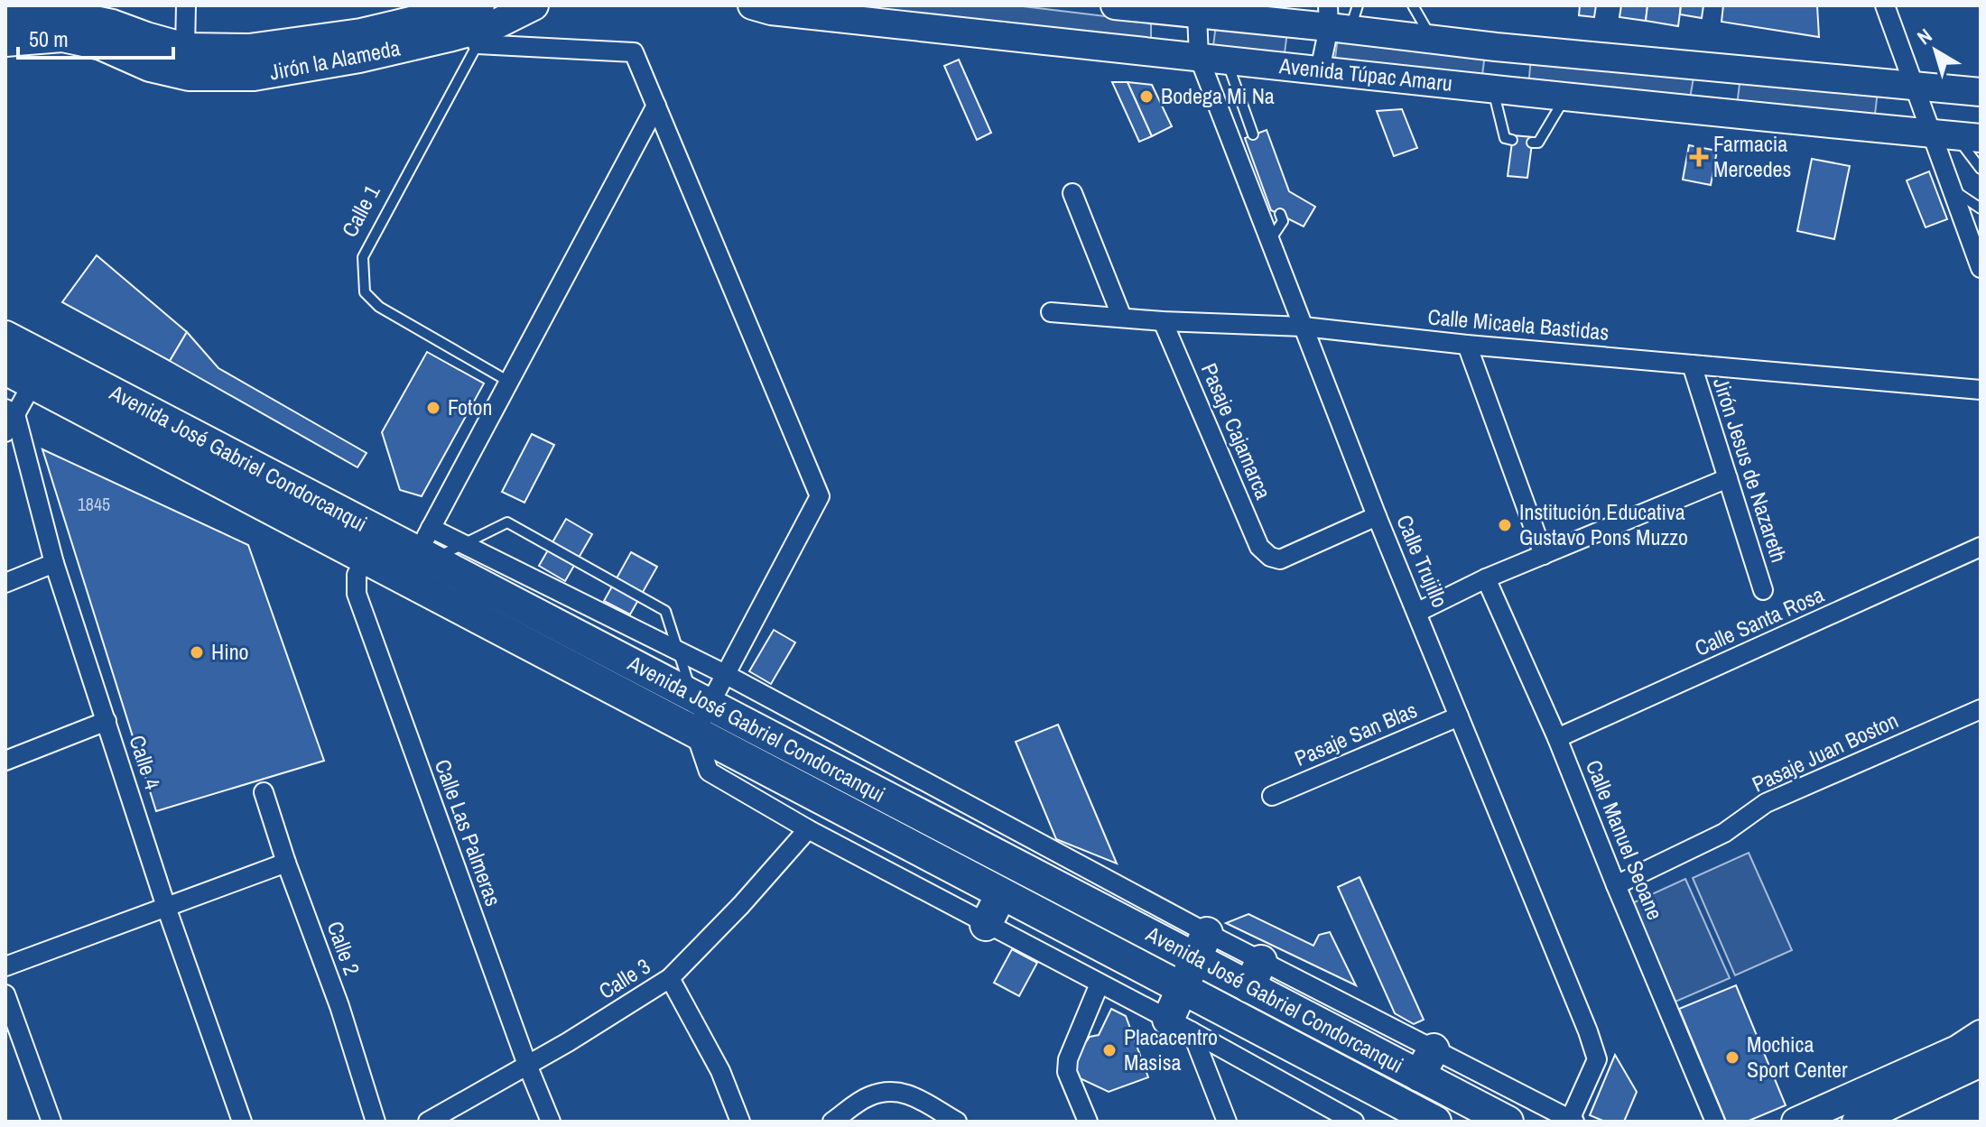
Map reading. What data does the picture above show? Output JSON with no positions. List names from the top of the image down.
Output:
{
  "streets": {
    "highway": ["Avenida José Gabriel Condorcanqui"],
    "main road": ["Jirón la Alameda", "Avenida Túpac Amaru"],
    "street": [
      "Calle Micaela Bastidas",
      "Pasaje Cajamarca",
      "Jirón Jesus de Nazareth",
      "Calle Trujillo",
      "Calle Santa Rosa",
      "Pasaje San Blas",
      "Pasaje Juan Boston",
      "Calle 4",
      "Calle Las Palmeras",
      "Calle Manuel Seoane",
      "Calle 2",
      "Calle 3"
    ],
    "lane": ["Calle 1"]
  },
  "crossings": [
    ["Jirón la Alameda", "Calle 1"],
    ["Avenida Túpac Amaru", "Calle Trujillo"],
    ["Calle Micaela Bastidas", "Pasaje Cajamarca"],
    ["Calle Micaela Bastidas", "Jirón Jesus de Nazareth"],
    ["Calle Micaela Bastidas", "Calle Trujillo"],
    ["Pasaje Cajamarca", "Calle Trujillo"],
    ["Avenida José Gabriel Condorcanqui", "Calle Las Palmeras"],
    ["Calle Trujillo", "Pasaje San Blas"],
    ["Calle Santa Rosa", "Calle Manuel Seoane"],
    ["Pasaje Juan Boston", "Calle Manuel Seoane"],
    ["Calle Las Palmeras", "Calle 3"]
  ],
  "places": {
    "other": [
      "Bodega Mi Na",
      "Foton",
      "Institución Educativa Gustavo Pons Muzzo",
      "Hino",
      "Placacentro Masisa",
      "Mochica Sport Center"
    ],
    "health": ["Farmacia Mercedes"]
  },
  "house_numbers": ["1845"],
  "scale_bar": "50 m",
  "north": "top left"
}
